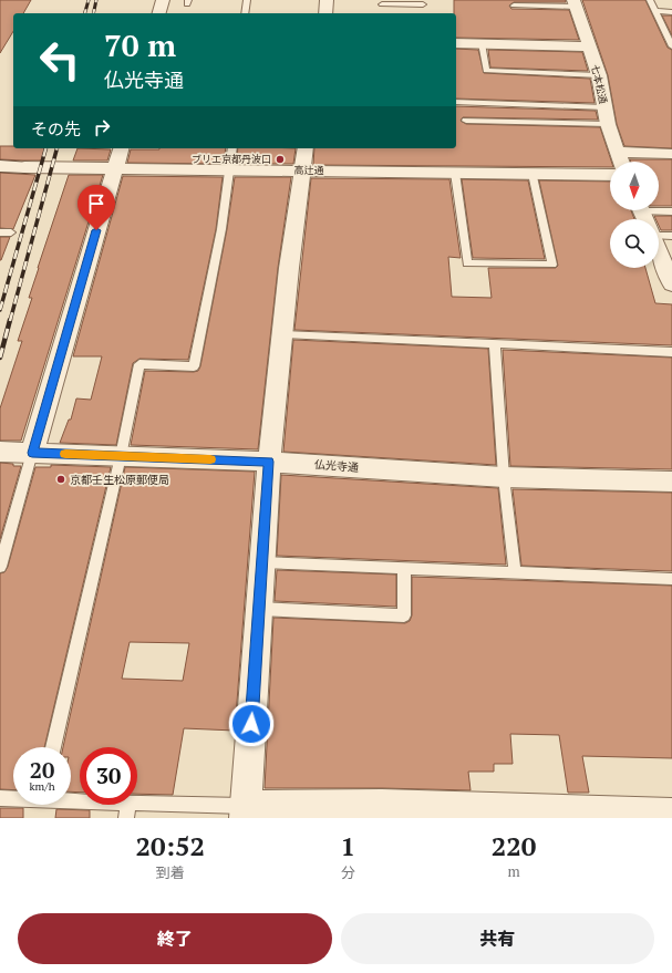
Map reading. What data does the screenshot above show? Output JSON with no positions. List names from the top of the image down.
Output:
{
  "streets": {
    "street": ["七本松通", "高辻通", "仏光寺通"]
  },
  "places": ["ブリエ京都丹波口", "京都壬生松原郵便局"],
  "north": "bottom",
  "page": {
    "turn": ["70 m", "仏光寺通"],
    "then": "その先",
    "speed": "20 km/h",
    "limit": "30",
    "eta": [
      "20:52",
      "到着",
      "1",
      "分",
      "220",
      "m"
    ],
    "buttons": ["終了", "共有"]
  }
}
